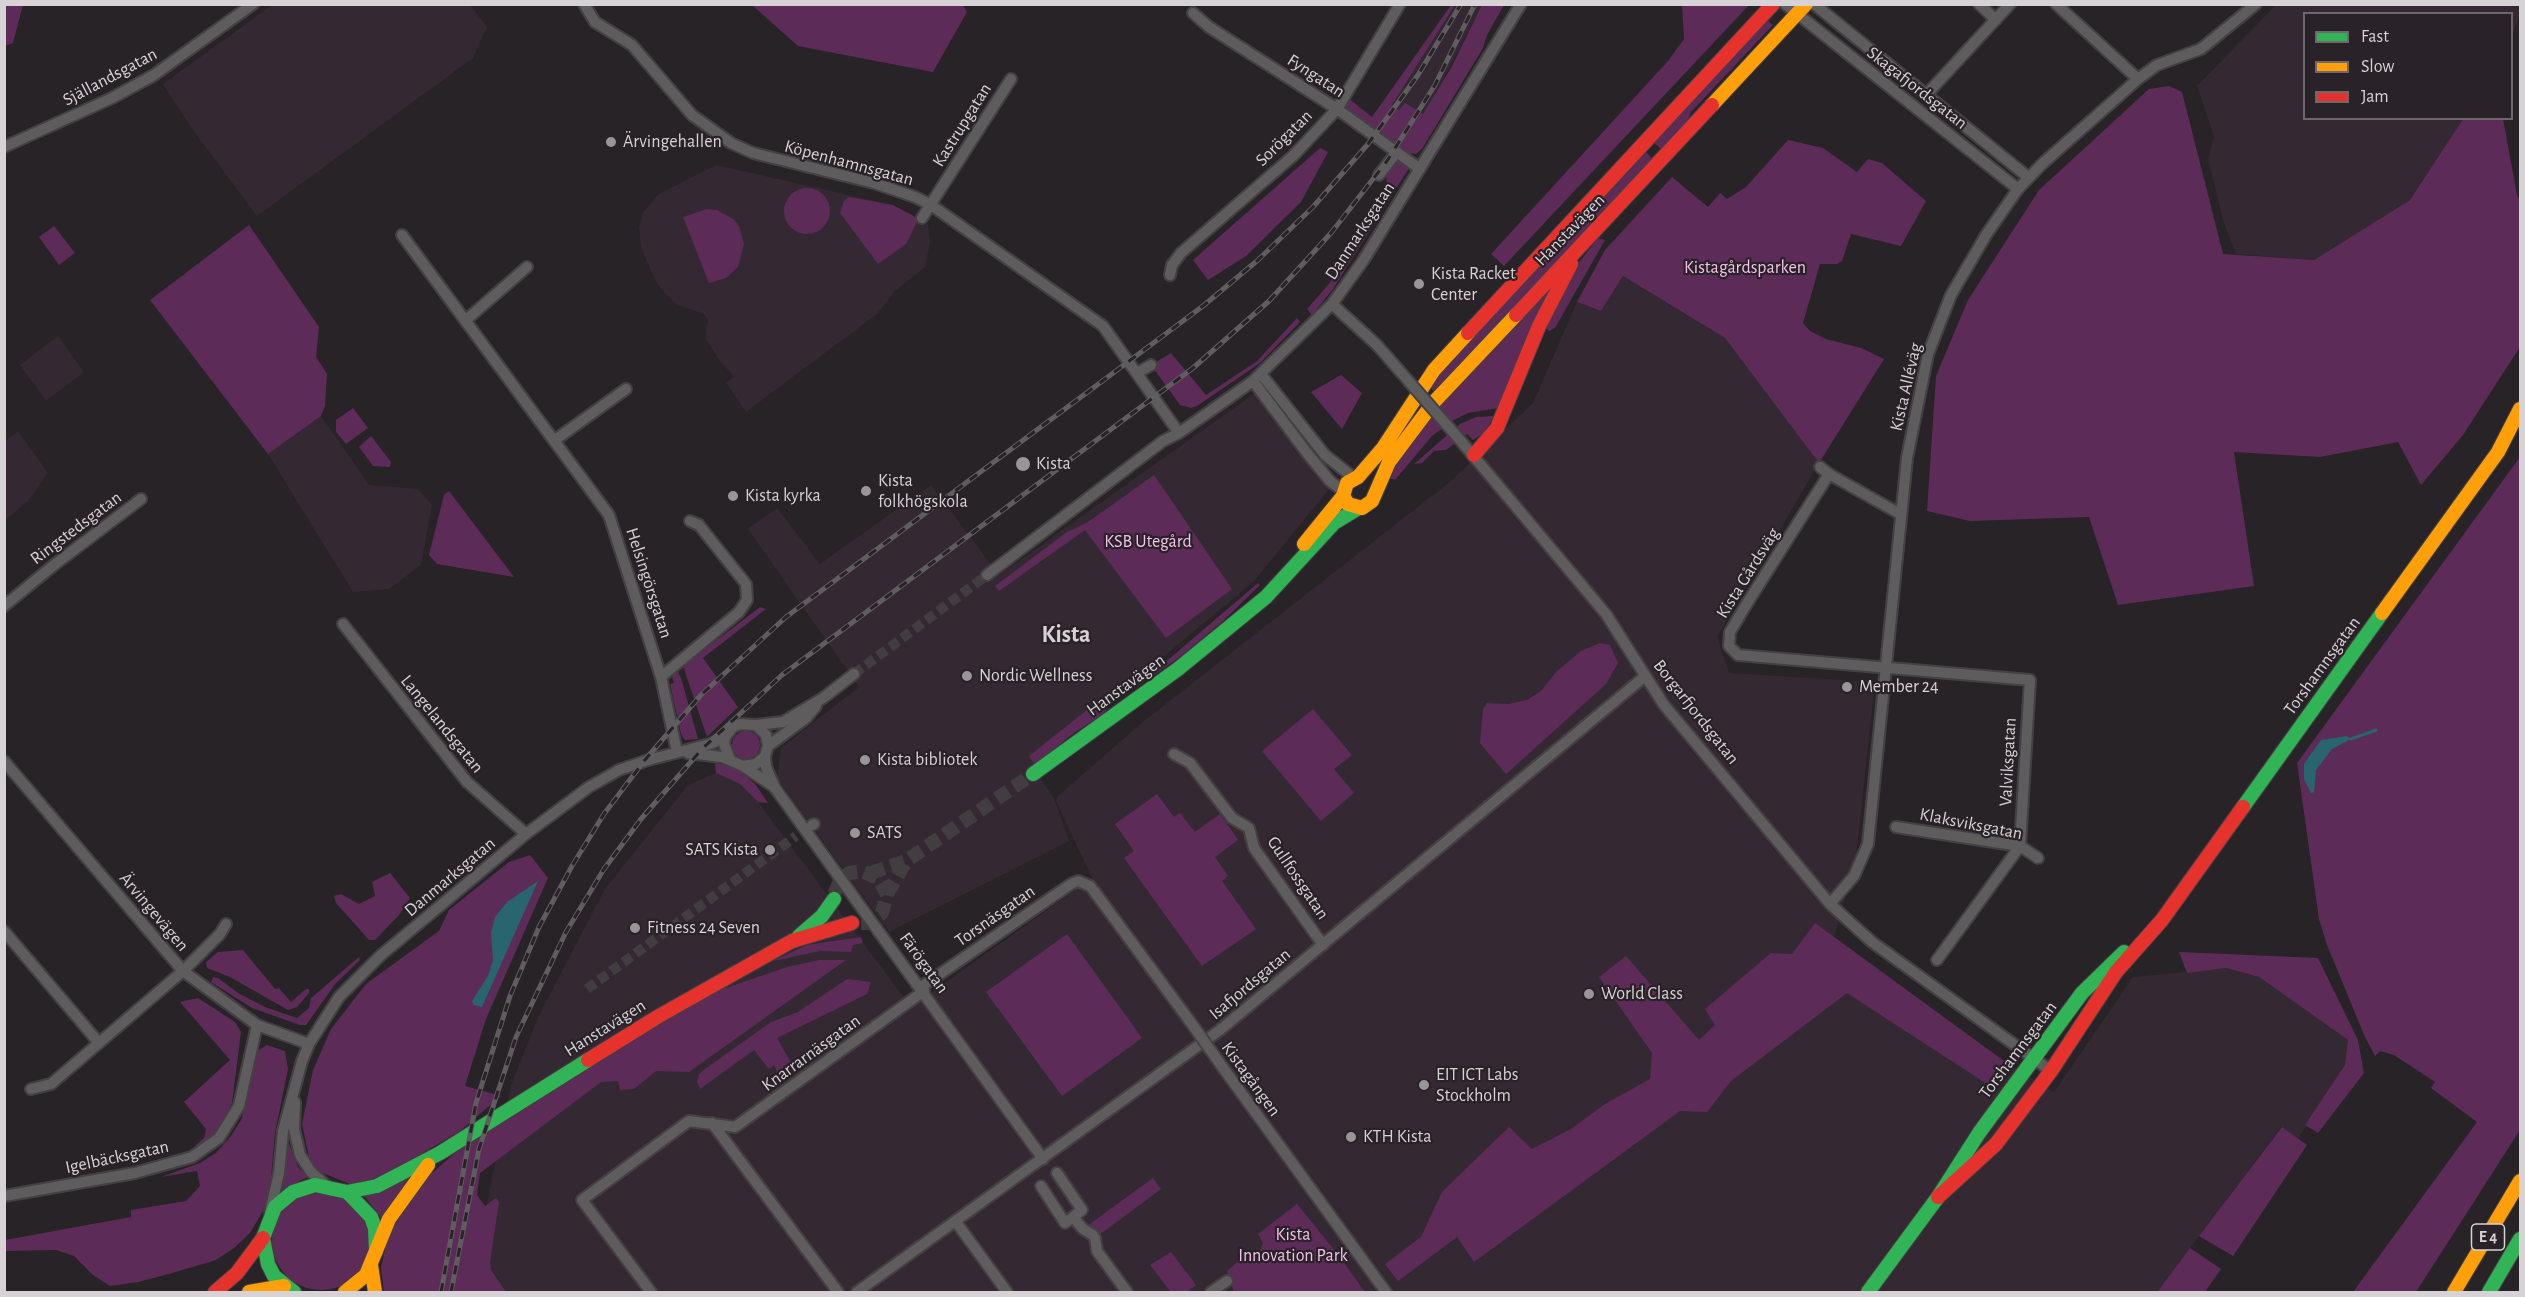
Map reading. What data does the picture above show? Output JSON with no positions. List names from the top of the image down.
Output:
{
  "streets": {
    "main road": ["Hanstavägen", "Torshamnsgatan", "E 4"],
    "street": [
      "Fyngatan",
      "Själlandsgatan",
      "Skagafjordsgatan",
      "Kastrupgatan",
      "Sorögatan",
      "Köpenhamnsgatan",
      "Danmarksgatan",
      "Kista Alléväg",
      "Ringstedsgatan",
      "Kista Gårdsväg",
      "Helsingörsgatan",
      "Borgarfjordsgatan",
      "Langelandsgatan",
      "Valviksgatan",
      "Klaksviksgatan",
      "Gullfossgatan",
      "Ärvingevägen",
      "Torsnäsgatan",
      "Färögatan",
      "Isafjordsgatan",
      "Knarrarnäsgatan",
      "Kistagången",
      "Igelbäcksgatan"
    ]
  },
  "crossings": [
    ["Fyngatan", "Sorögatan"],
    ["Fyngatan", "Danmarksgatan"],
    ["Skagafjordsgatan", "Hanstavägen"],
    ["Skagafjordsgatan", "Kista Alléväg"],
    ["Kastrupgatan", "Köpenhamnsgatan"],
    ["Köpenhamnsgatan", "Danmarksgatan"],
    ["Hanstavägen", "Danmarksgatan"],
    ["Danmarksgatan", "Helsingörsgatan"],
    ["Danmarksgatan", "Borgarfjordsgatan"],
    ["Danmarksgatan", "Langelandsgatan"],
    ["Danmarksgatan", "Ärvingevägen"],
    ["Danmarksgatan", "Färögatan"],
    ["Kista Alléväg", "Kista Gårdsväg"],
    ["Kista Alléväg", "Borgarfjordsgatan"],
    ["Kista Gårdsväg", "Valviksgatan"],
    ["Torshamnsgatan", "Borgarfjordsgatan"],
    ["Borgarfjordsgatan", "Isafjordsgatan"],
    ["Valviksgatan", "Klaksviksgatan"],
    ["Gullfossgatan", "Isafjordsgatan"],
    ["Ärvingevägen", "Igelbäcksgatan"],
    ["Torsnäsgatan", "Färögatan"],
    ["Torsnäsgatan", "Knarrarnäsgatan"],
    ["Torsnäsgatan", "Kistagången"],
    ["Färögatan", "Isafjordsgatan"],
    ["Färögatan", "Knarrarnäsgatan"]
  ],
  "districts": ["Kista"],
  "parks": ["Kistagårdsparken", "KSB Utegård", "Kista Innovation Park"],
  "places": [
    "Ärvingehallen",
    "Kista Racket Center",
    "Kista",
    "Kista folkhögskola",
    "Kista kyrka",
    "Nordic Wellness",
    "Member 24",
    "Kista bibliotek",
    "SATS",
    "SATS Kista",
    "Fitness 24 Seven",
    "World Class",
    "EIT ICT Labs Stockholm",
    "KTH Kista"
  ],
  "legend": ["Fast", "Slow", "Jam"]
}
